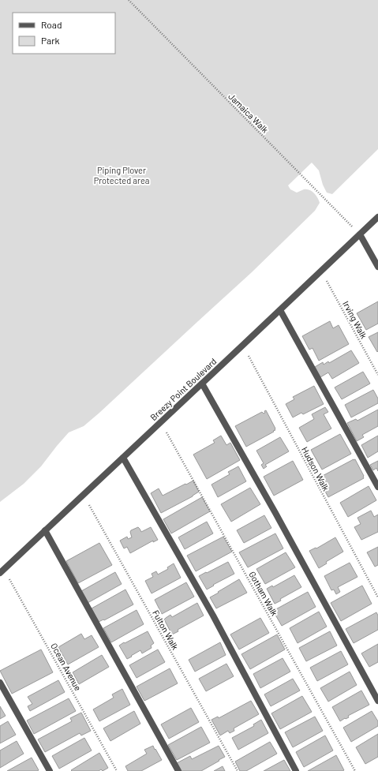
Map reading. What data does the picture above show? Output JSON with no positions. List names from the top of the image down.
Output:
{
  "streets": {
    "street": ["Breezy Point Boulevard"],
    "path": [
      "Jamaica Walk",
      "Irving Walk",
      "Hudson Walk",
      "Gotham Walk",
      "Fulton Walk",
      "Ocean Avenue"
    ]
  },
  "crossings": [
    ["Jamaica Walk", "Breezy Point Boulevard"],
    ["Irving Walk", "Breezy Point Boulevard"],
    ["Breezy Point Boulevard", "Hudson Walk"],
    ["Breezy Point Boulevard", "Gotham Walk"],
    ["Breezy Point Boulevard", "Fulton Walk"],
    ["Breezy Point Boulevard", "Ocean Avenue"]
  ],
  "parks": ["Piping Plover Protected area"],
  "legend": ["Road", "Park"]
}
